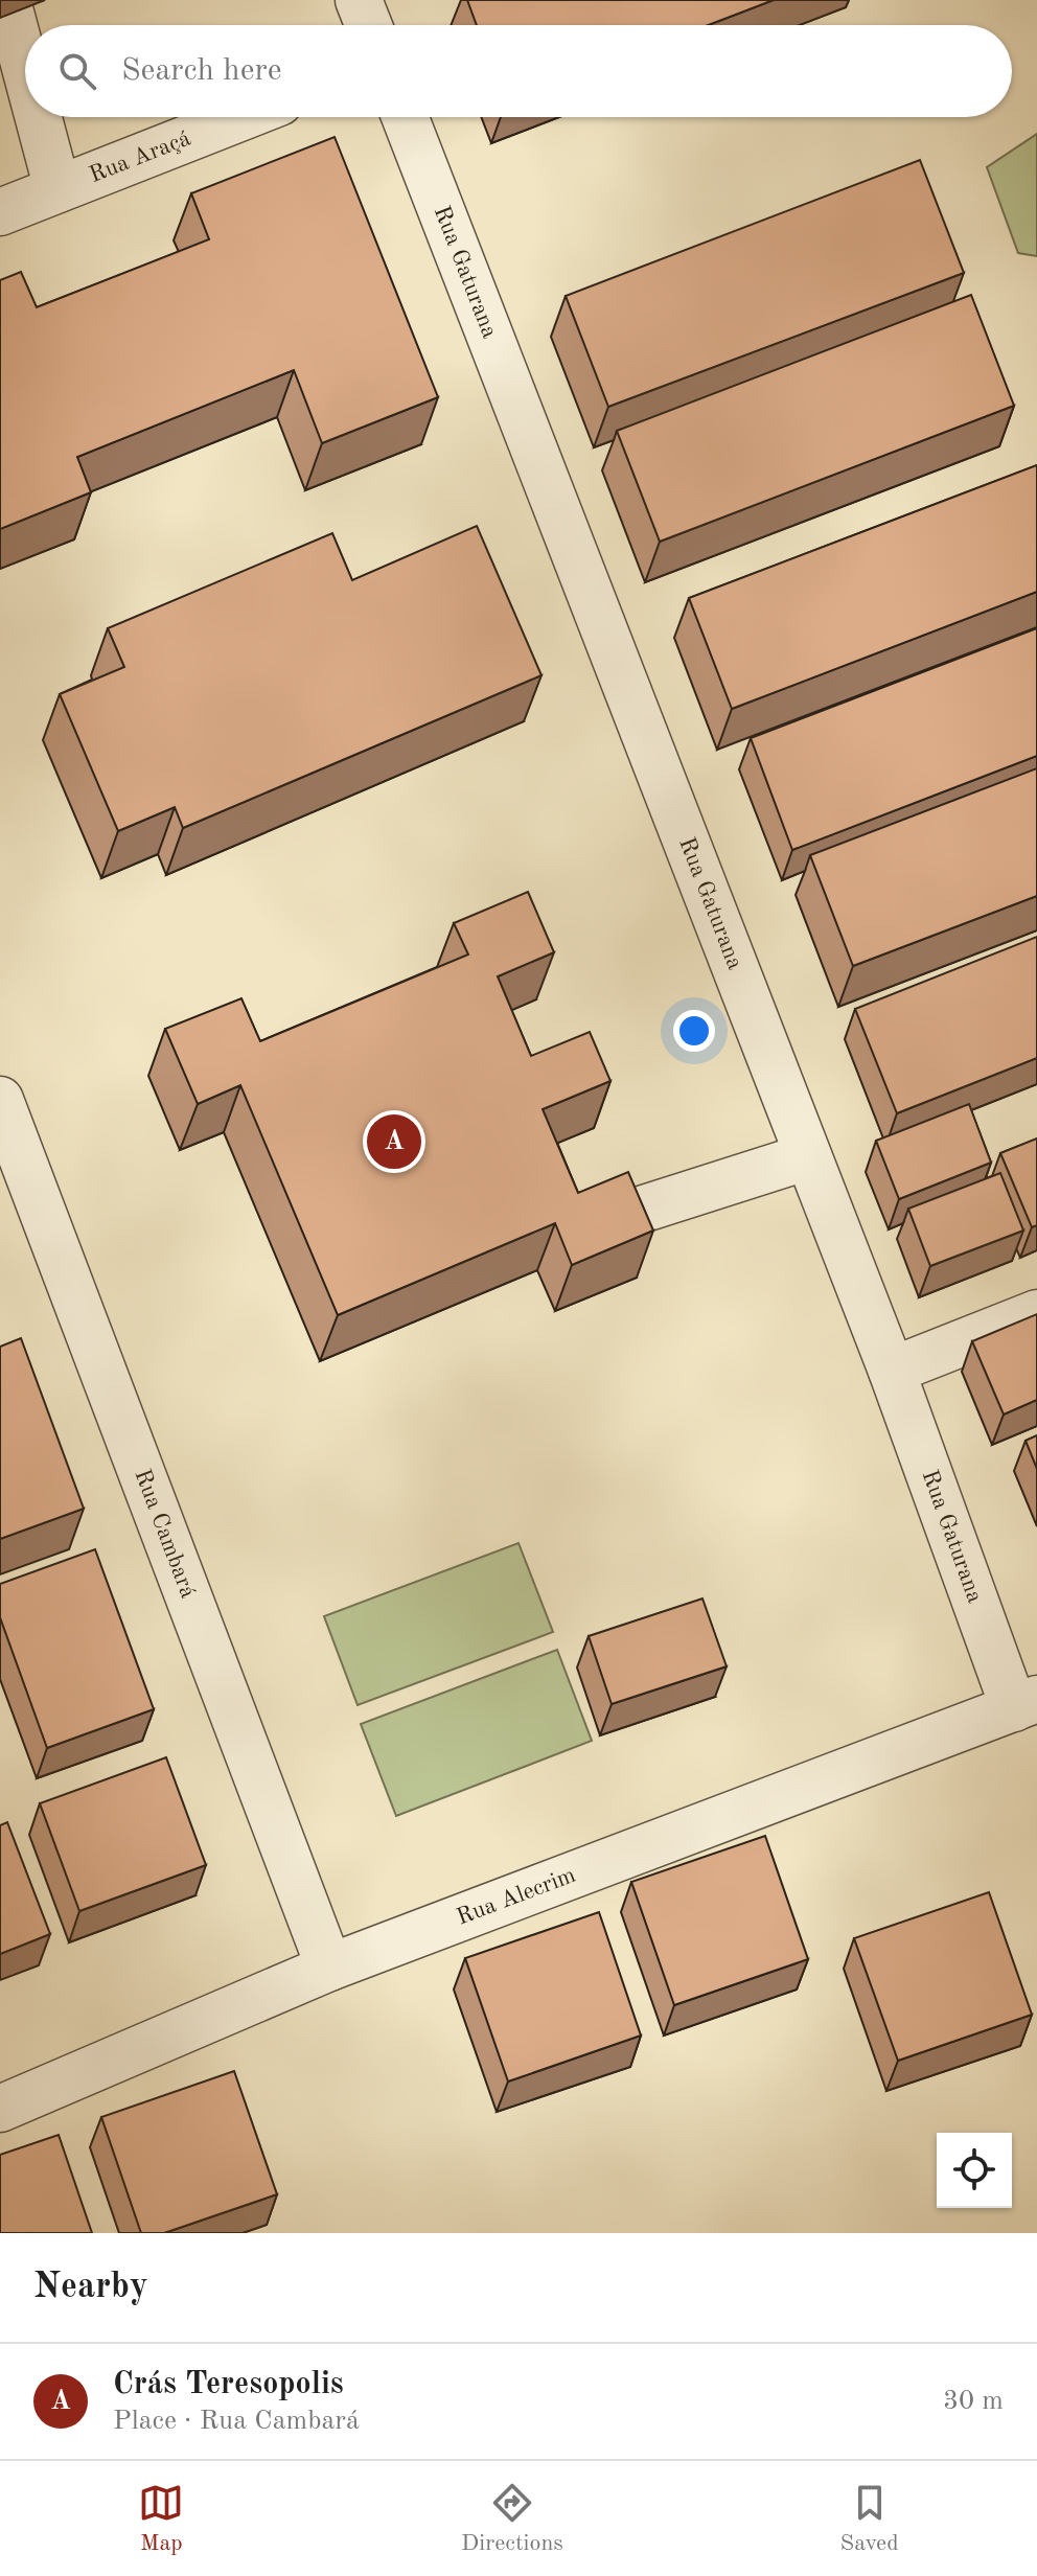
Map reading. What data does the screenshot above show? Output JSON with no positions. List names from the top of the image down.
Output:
{
  "streets": {
    "street": [
      "Rua Araçá",
      "Rua Gaturana",
      "Rua Cambará",
      "Rua Alecrim"
    ]
  },
  "crossings": [
    ["Rua Gaturana", "Rua Alecrim"],
    ["Rua Cambará", "Rua Alecrim"]
  ],
  "page": {
    "search": "Search here",
    "pins": "A",
    "heading": "Nearby",
    "list": [
      {
        "mark": "A",
        "name": "Crás Teresopolis",
        "note": "Place · Rua Cambará",
        "value": "30 m"
      }
    ],
    "nav": ["Map", "Directions", "Saved"]
  }
}
